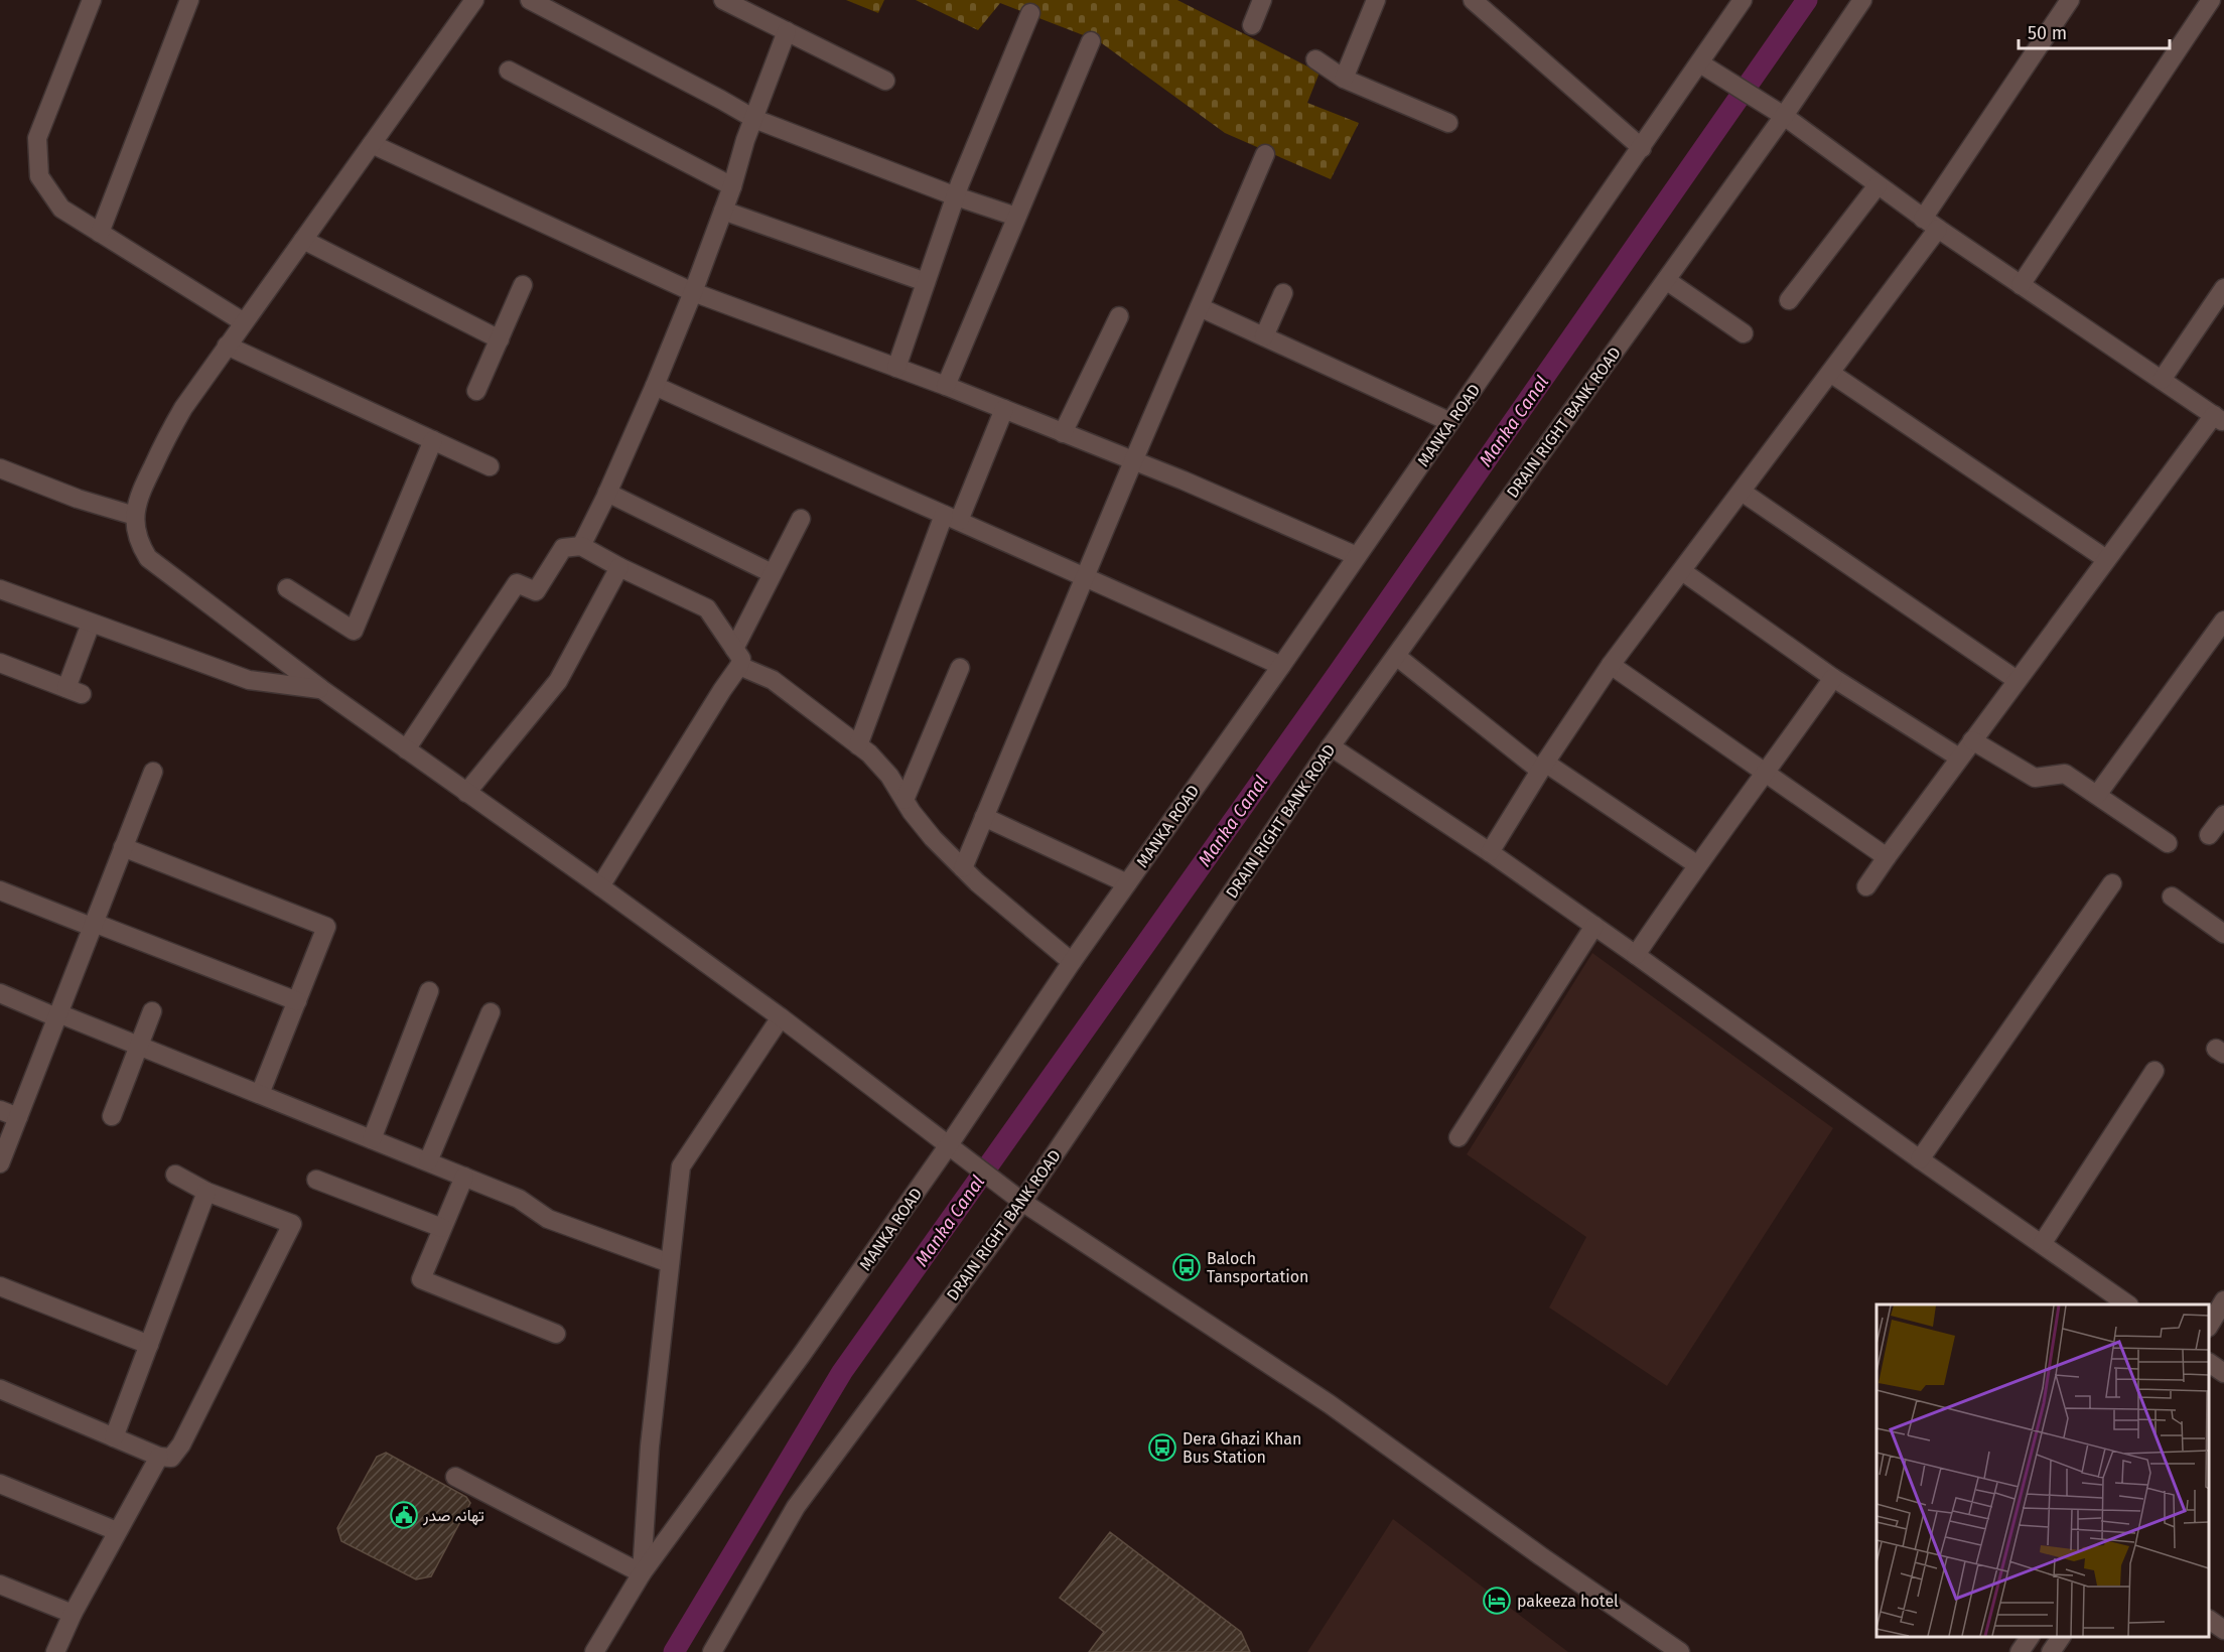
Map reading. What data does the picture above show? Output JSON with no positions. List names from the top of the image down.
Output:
{
  "streets": {
    "street": ["DRAIN RIGHT BANK ROAD", "MANKA ROAD"]
  },
  "water": ["Manka Canal"],
  "places": {
    "bus stop": ["Baloch Tansportation", "Dera Ghazi Khan Bus Station"],
    "public building": ["تھانہ صدر"],
    "hotel": ["pakeeza hotel"]
  },
  "scale_bar": "50 m"
}
